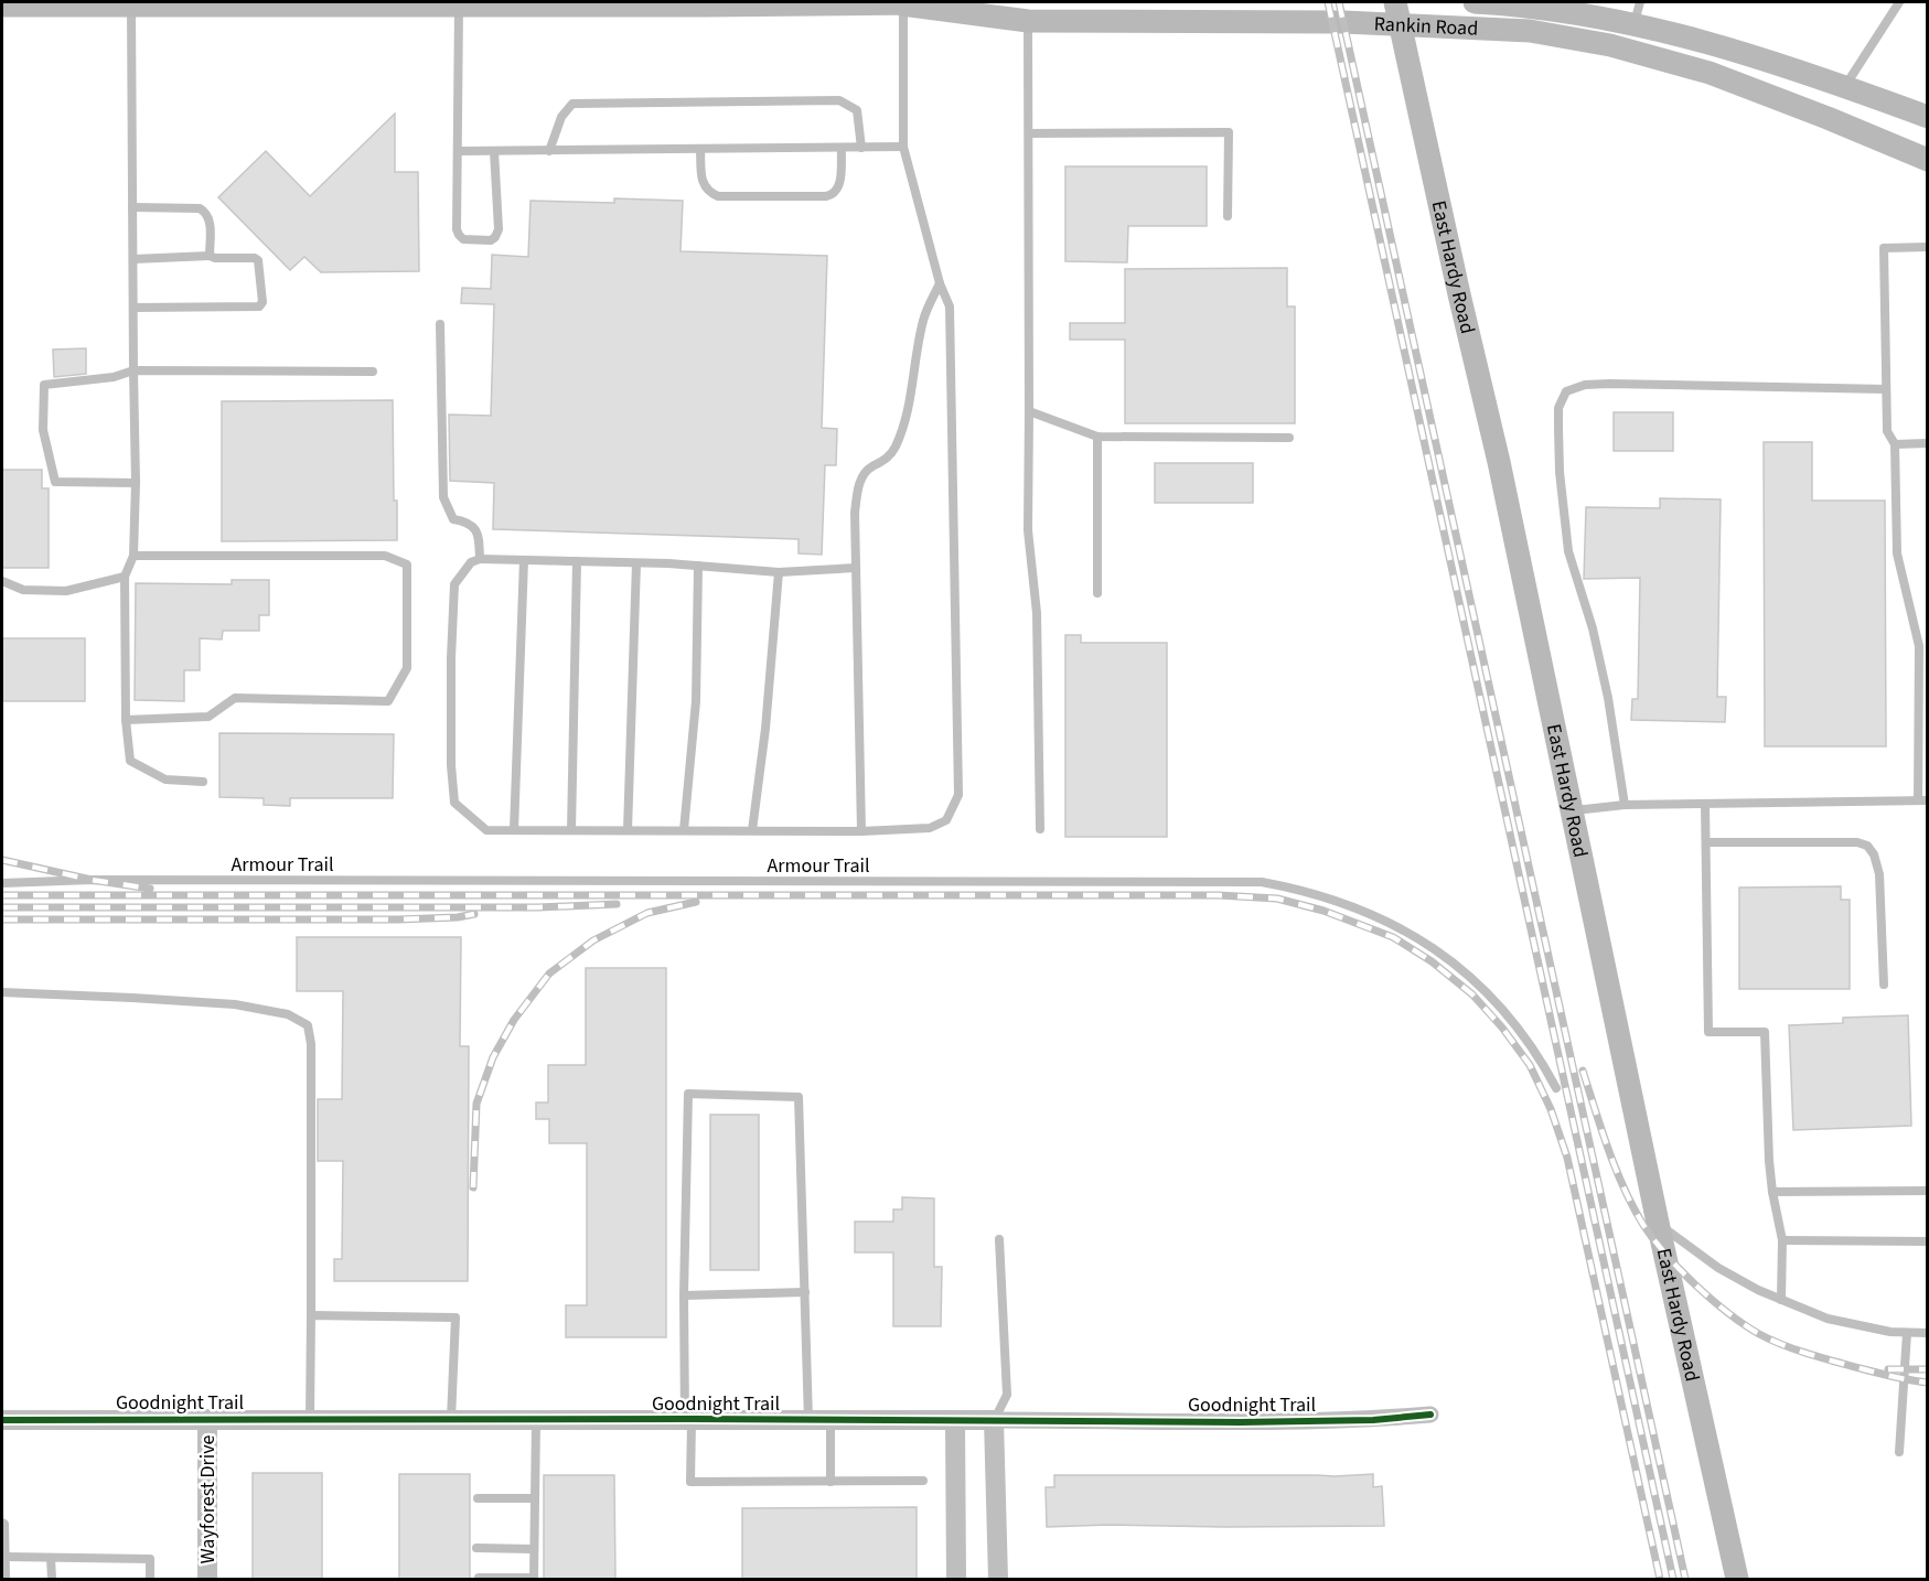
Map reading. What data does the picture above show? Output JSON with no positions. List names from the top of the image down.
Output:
{
  "streets": {
    "main road": ["Rankin Road", "East Hardy Road"],
    "street": ["Goodnight Trail", "Wayforest Drive"],
    "lane": ["Armour Trail"]
  },
  "crossings": [
    ["Rankin Road", "East Hardy Road"],
    ["Goodnight Trail", "Wayforest Drive"]
  ]
}
